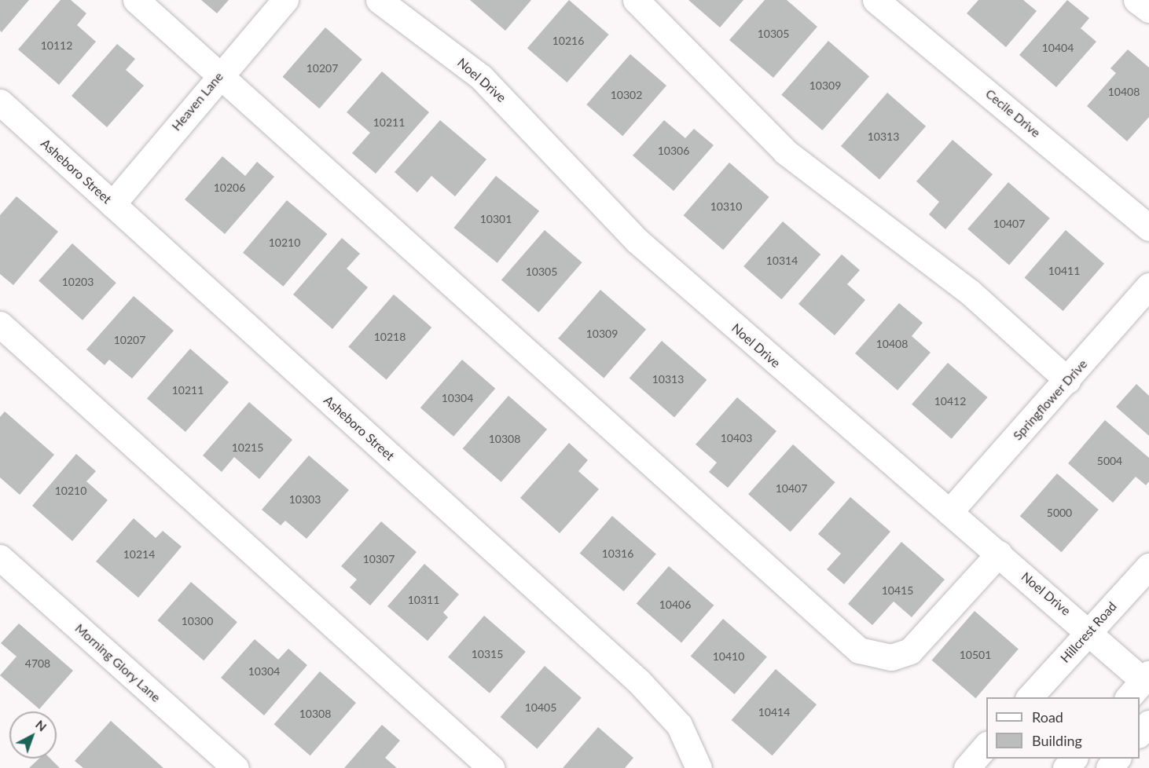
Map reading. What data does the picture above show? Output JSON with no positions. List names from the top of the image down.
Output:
{
  "streets": {
    "street": [
      "Noel Drive",
      "Heaven Lane",
      "Cecile Drive",
      "Asheboro Street",
      "Springflower Drive",
      "Hillcrest Road",
      "Morning Glory Lane"
    ]
  },
  "crossings": [
    ["Noel Drive", "Springflower Drive"],
    ["Noel Drive", "Hillcrest Road"],
    ["Heaven Lane", "Asheboro Street"]
  ],
  "house_numbers": [
    "10305",
    "10216",
    "10112",
    "10404",
    "10207",
    "10309",
    "10408",
    "10302",
    "10211",
    "10313",
    "10306",
    "10206",
    "10310",
    "10301",
    "10407",
    "10210",
    "10314",
    "10411",
    "10305",
    "10203",
    "10309",
    "10218",
    "10207",
    "10408",
    "10313",
    "10211",
    "10304",
    "10412",
    "10403",
    "10308",
    "10215",
    "5004",
    "10407",
    "10210",
    "10303",
    "5000",
    "10316",
    "10214",
    "10307",
    "10415",
    "10311",
    "10406",
    "10300",
    "10315",
    "10501",
    "10410",
    "4708",
    "10304",
    "10405",
    "10414",
    "10308"
  ],
  "legend": ["Road", "Building"],
  "north": "top right"
}
